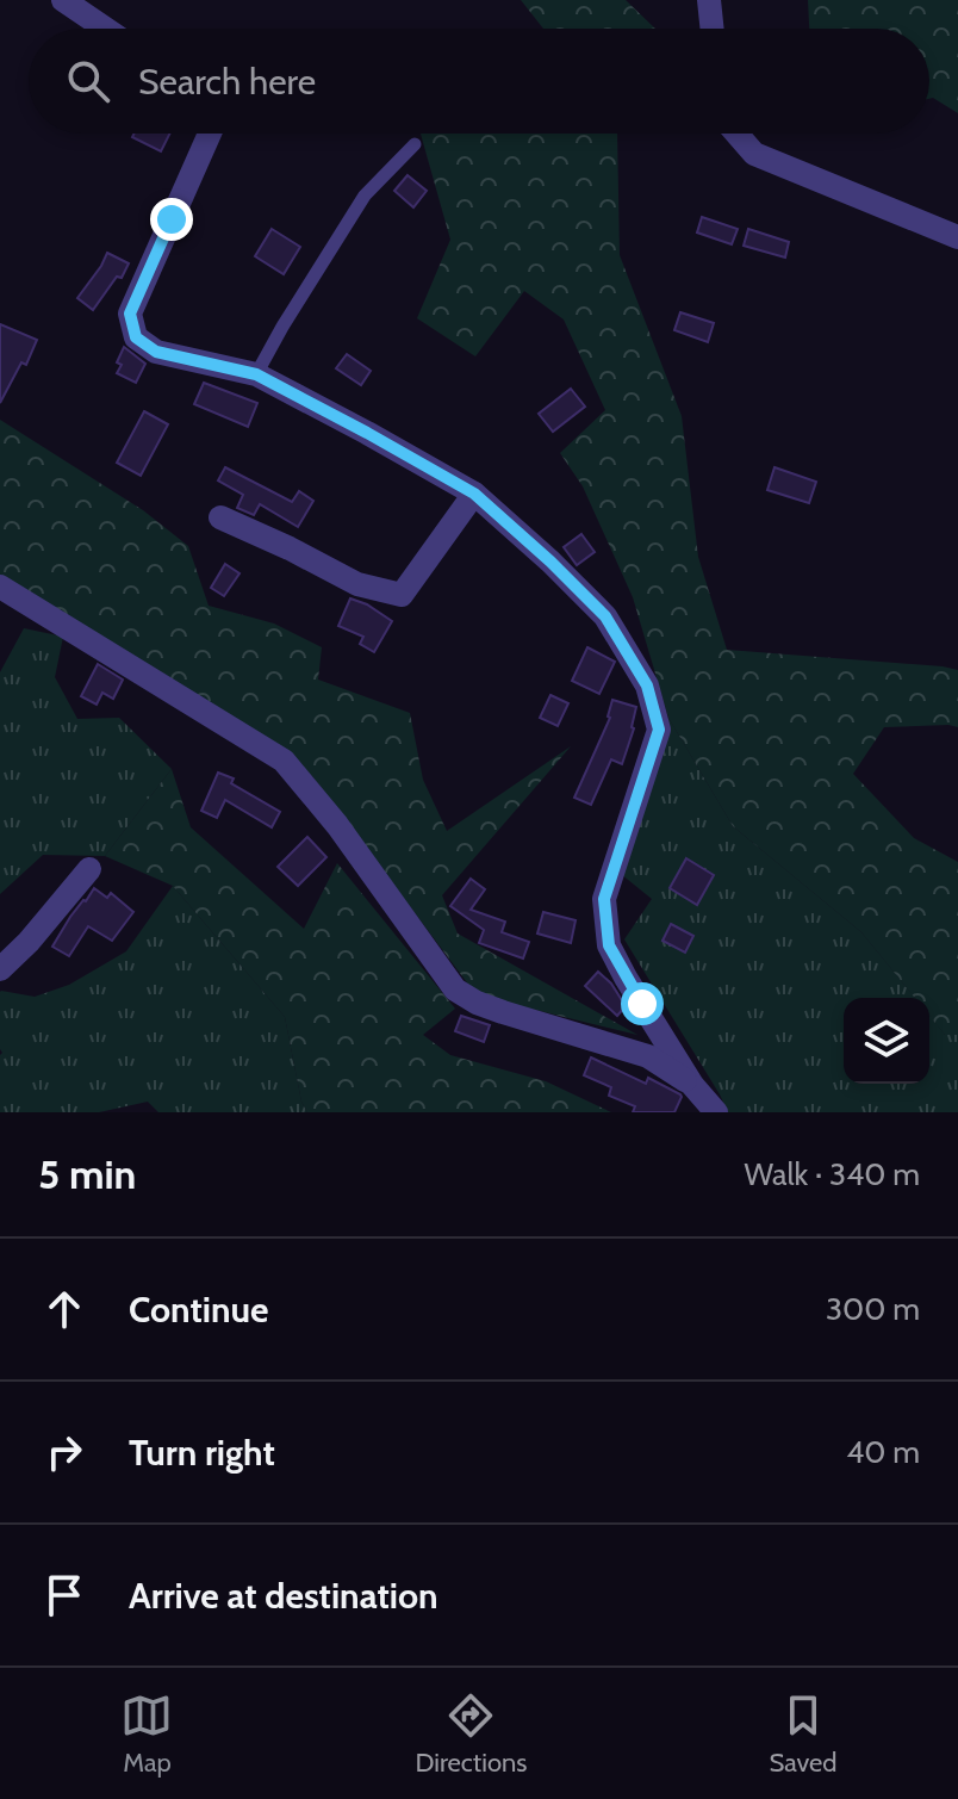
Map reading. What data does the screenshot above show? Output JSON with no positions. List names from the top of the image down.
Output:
{
  "page": {
    "search": "Search here",
    "heading": ["5 min", "Walk · 340 m"],
    "list": [
      ["Continue", "300 m"],
      ["Turn right", "40 m"],
      "Arrive at destination"
    ],
    "nav": ["Map", "Directions", "Saved"]
  }
}
